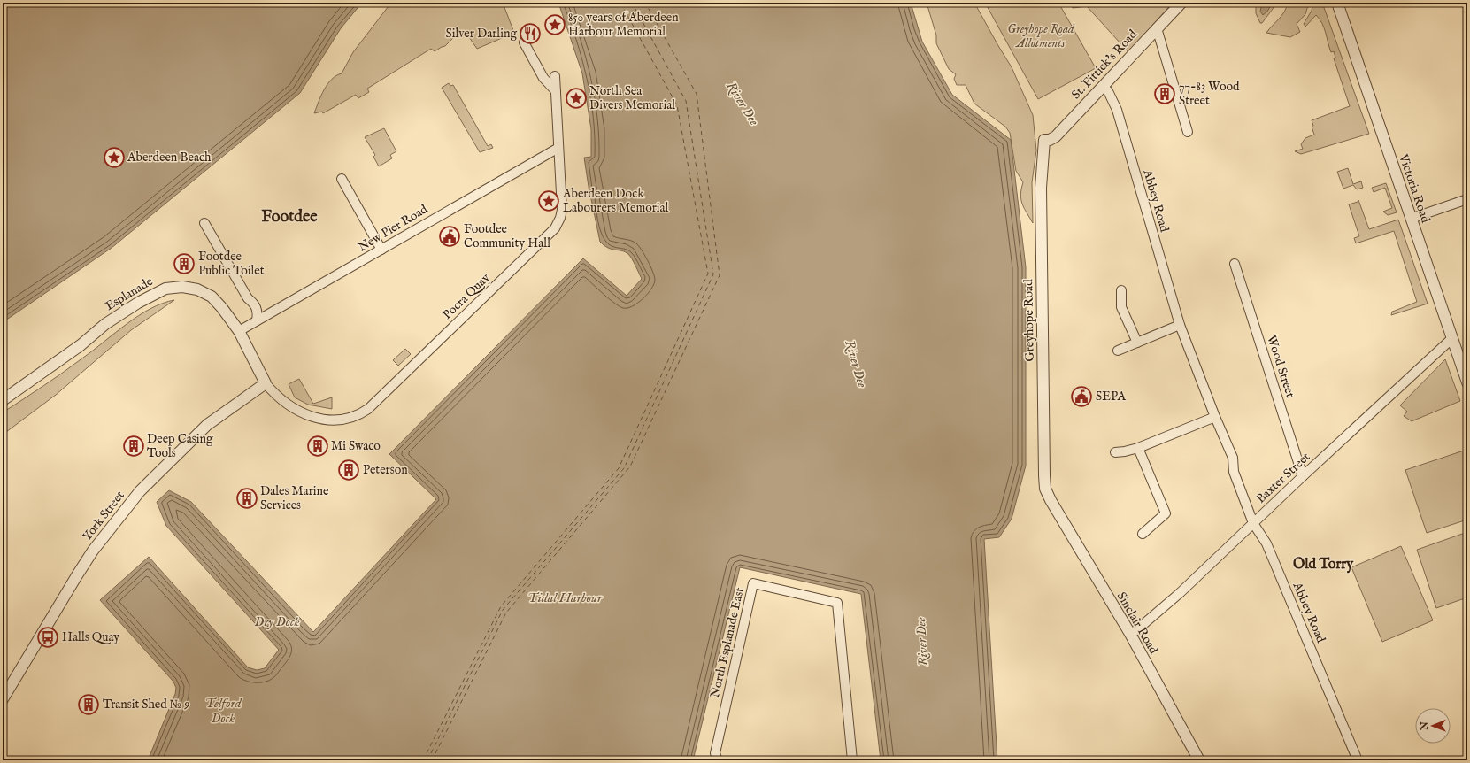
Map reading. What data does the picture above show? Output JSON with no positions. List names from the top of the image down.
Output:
{
  "streets": {
    "street": [
      "St. Fittick's Road",
      "Victoria Road",
      "Abbey Road",
      "New Pier Road",
      "Esplanade",
      "Pocra Quay",
      "Greyhope Road",
      "Wood Street",
      "Baxter Street",
      "York Street",
      "Sinclair Road",
      "North Esplanade East"
    ]
  },
  "crossings": [
    ["St. Fittick's Road", "Abbey Road"],
    ["St. Fittick's Road", "Greyhope Road"],
    ["Victoria Road", "Baxter Street"],
    ["Abbey Road", "Baxter Street"],
    ["New Pier Road", "Esplanade"],
    ["New Pier Road", "Pocra Quay"],
    ["Esplanade", "Pocra Quay"],
    ["Esplanade", "York Street"],
    ["Pocra Quay", "York Street"],
    ["Greyhope Road", "Sinclair Road"],
    ["Wood Street", "Baxter Street"],
    ["Baxter Street", "Sinclair Road"]
  ],
  "districts": ["Footdee", "Old Torry"],
  "water": [
    "River Dee",
    "Tidal Harbour",
    "Dry Dock",
    "Telford Dock"
  ],
  "parks": ["Greyhope Road Allotments"],
  "places": {
    "place": [
      "850 years of Aberdeen Harbour Memorial",
      "North Sea Divers Memorial",
      "Aberdeen Beach",
      "Aberdeen Dock Labourers Memorial"
    ],
    "restaurant": ["Silver Darling"],
    "building": [
      "77-83 Wood Street",
      "Footdee Public Toilet",
      "Deep Casing Tools",
      "Mi Swaco",
      "Peterson",
      "Dales Marine Services",
      "Transit Shed № 9"
    ],
    "public building": ["Footdee Community Hall", "SEPA"],
    "bus stop": ["Halls Quay"]
  },
  "north": "left"
}
